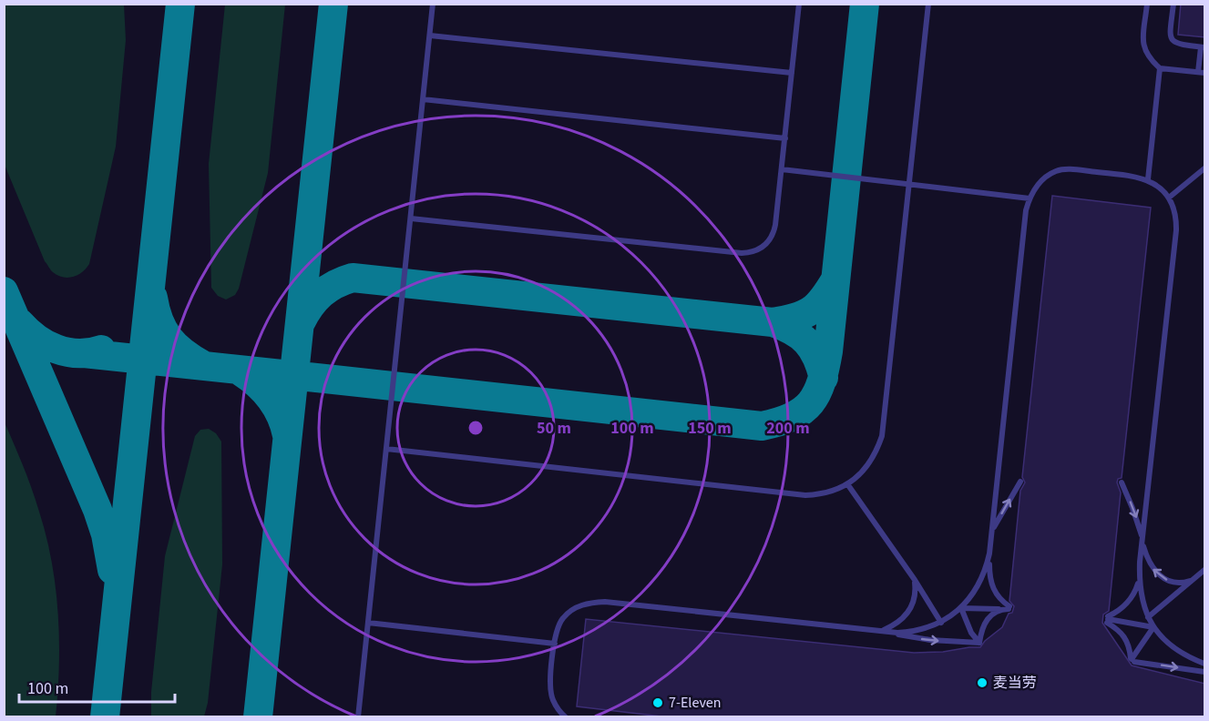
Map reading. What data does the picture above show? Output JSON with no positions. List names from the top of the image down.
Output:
{
  "places": ["麦当劳", "7-Eleven"],
  "scale_bar": "100 m",
  "rings": [
    "50 m",
    "100 m",
    "150 m",
    "200 m"
  ]
}
